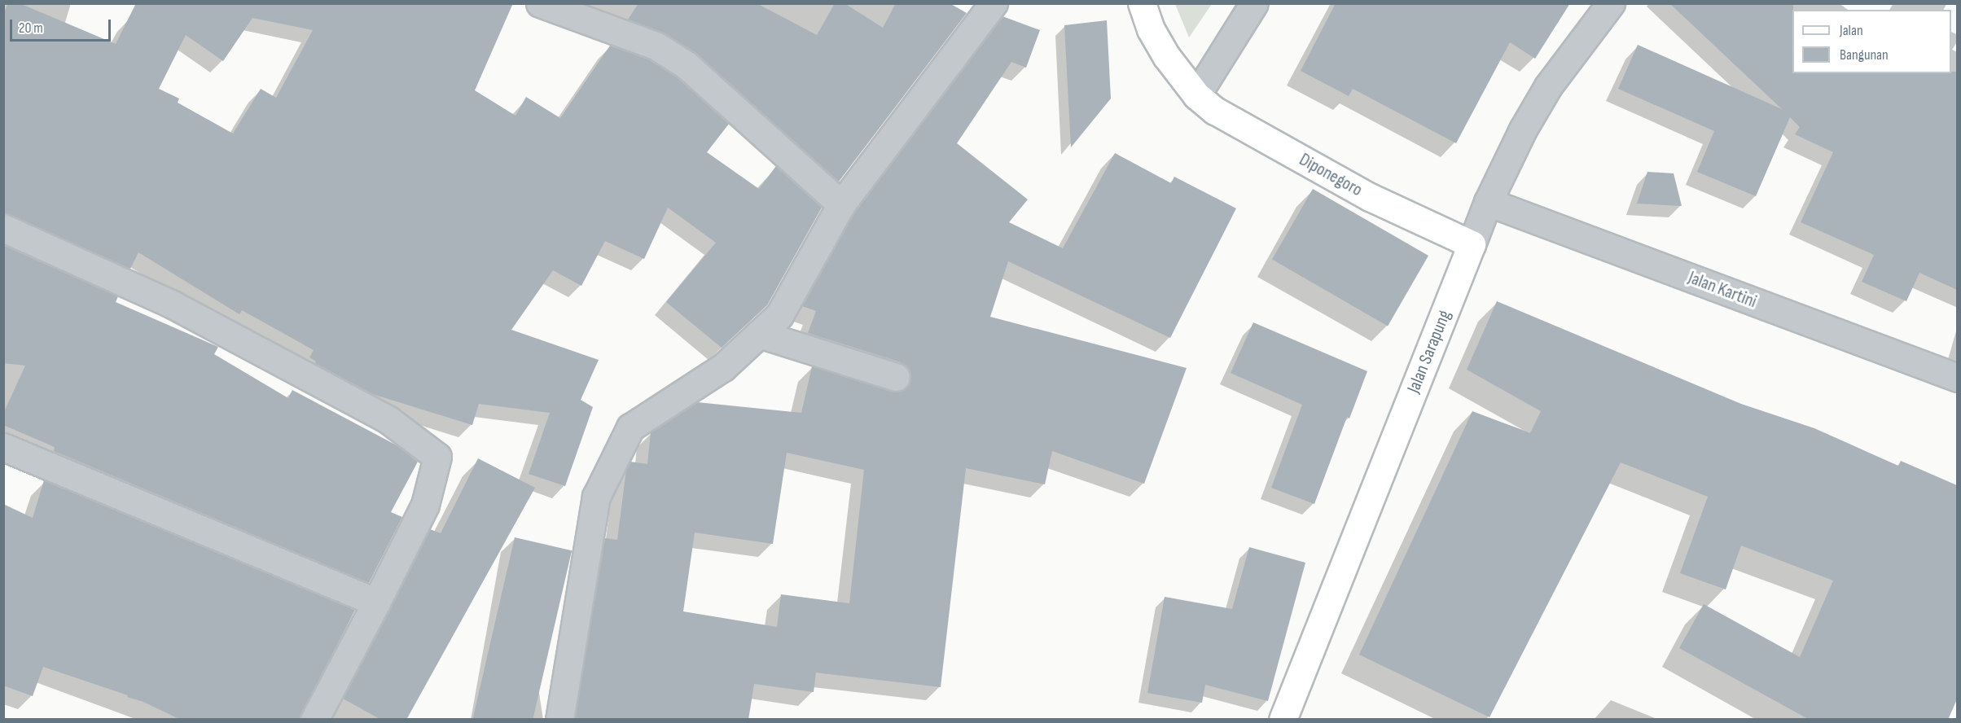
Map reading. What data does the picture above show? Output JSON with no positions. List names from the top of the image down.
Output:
{
  "streets": {
    "main road": ["Diponegoro", "Jalan Sarapung"],
    "street": ["Jalan Kartini"]
  },
  "crossings": [
    ["Diponegoro", "Jalan Sarapung"],
    ["Jalan Kartini", "Jalan Sarapung"]
  ],
  "legend": ["Jalan", "Bangunan"],
  "scale_bar": "20 m"
}
